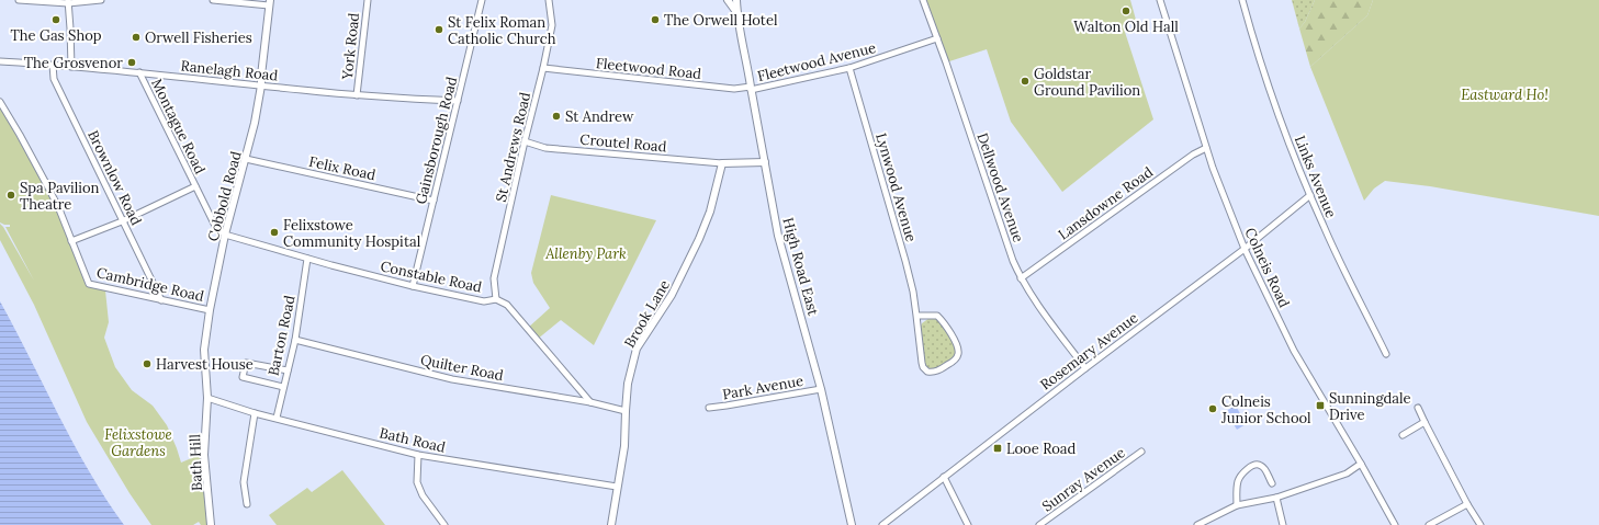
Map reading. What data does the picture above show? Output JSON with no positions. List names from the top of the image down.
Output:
{
  "streets": {
    "street": [
      "York Road",
      "Fleetwood Avenue",
      "Fleetwood Road",
      "Ranelagh Road",
      "Montague Road",
      "Gainsborough Road",
      "Croutel Road",
      "St Andrews Road",
      "Felix Road",
      "Links Avenue",
      "Brownlow Road",
      "Lynwood Avenue",
      "Dellwood Avenue",
      "Cobbold Road",
      "Lansdowne Road",
      "High Road East",
      "Colneis Road",
      "Constable Road",
      "Cambridge Road",
      "Brook Lane",
      "Barton Road",
      "Rosemary Avenue",
      "Quilter Road",
      "Park Avenue",
      "Bath Road",
      "Bath Hill",
      "Sunray Avenue"
    ]
  },
  "crossings": [
    ["York Road", "Ranelagh Road"],
    ["Fleetwood Avenue", "Fleetwood Road"],
    ["Fleetwood Avenue", "Lynwood Avenue"],
    ["Fleetwood Avenue", "Dellwood Avenue"],
    ["Fleetwood Avenue", "High Road East"],
    ["Fleetwood Road", "St Andrews Road"],
    ["Fleetwood Road", "High Road East"],
    ["Ranelagh Road", "Montague Road"],
    ["Ranelagh Road", "Gainsborough Road"],
    ["Ranelagh Road", "Brownlow Road"],
    ["Ranelagh Road", "Cobbold Road"],
    ["Montague Road", "Cobbold Road"],
    ["Montague Road", "Constable Road"],
    ["Gainsborough Road", "Felix Road"],
    ["Gainsborough Road", "Constable Road"],
    ["Croutel Road", "St Andrews Road"],
    ["Croutel Road", "Brook Lane"],
    ["St Andrews Road", "Constable Road"],
    ["Felix Road", "Cobbold Road"],
    ["Links Avenue", "Rosemary Avenue"],
    ["Brownlow Road", "Cambridge Road"],
    ["Dellwood Avenue", "Lansdowne Road"],
    ["Dellwood Avenue", "Rosemary Avenue"],
    ["Cobbold Road", "Constable Road"],
    ["Cobbold Road", "Cambridge Road"],
    ["Cobbold Road", "Bath Road"],
    ["Cobbold Road", "Bath Hill"],
    ["Lansdowne Road", "Colneis Road"],
    ["High Road East", "Park Avenue"],
    ["Colneis Road", "Rosemary Avenue"],
    ["Constable Road", "Barton Road"],
    ["Constable Road", "Quilter Road"],
    ["Brook Lane", "Quilter Road"],
    ["Brook Lane", "Bath Road"],
    ["Barton Road", "Quilter Road"],
    ["Barton Road", "Bath Road"],
    ["Bath Road", "Bath Hill"]
  ],
  "parks": ["Eastward Ho!", "Allenby Park", "Felixstowe Gardens"],
  "places": {
    "other": [
      "Walton Old Hall",
      "The Gas Shop",
      "The Orwell Hotel",
      "St Felix Roman Catholic Church",
      "Orwell Fisheries",
      "The Grosvenor",
      "Goldstar Ground Pavilion",
      "St Andrew",
      "Spa Pavilion Theatre",
      "Felixstowe Community Hospital",
      "Harvest House",
      "Colneis Junior School"
    ],
    "transit": ["Sunningdale Drive", "Looe Road"]
  }
}
